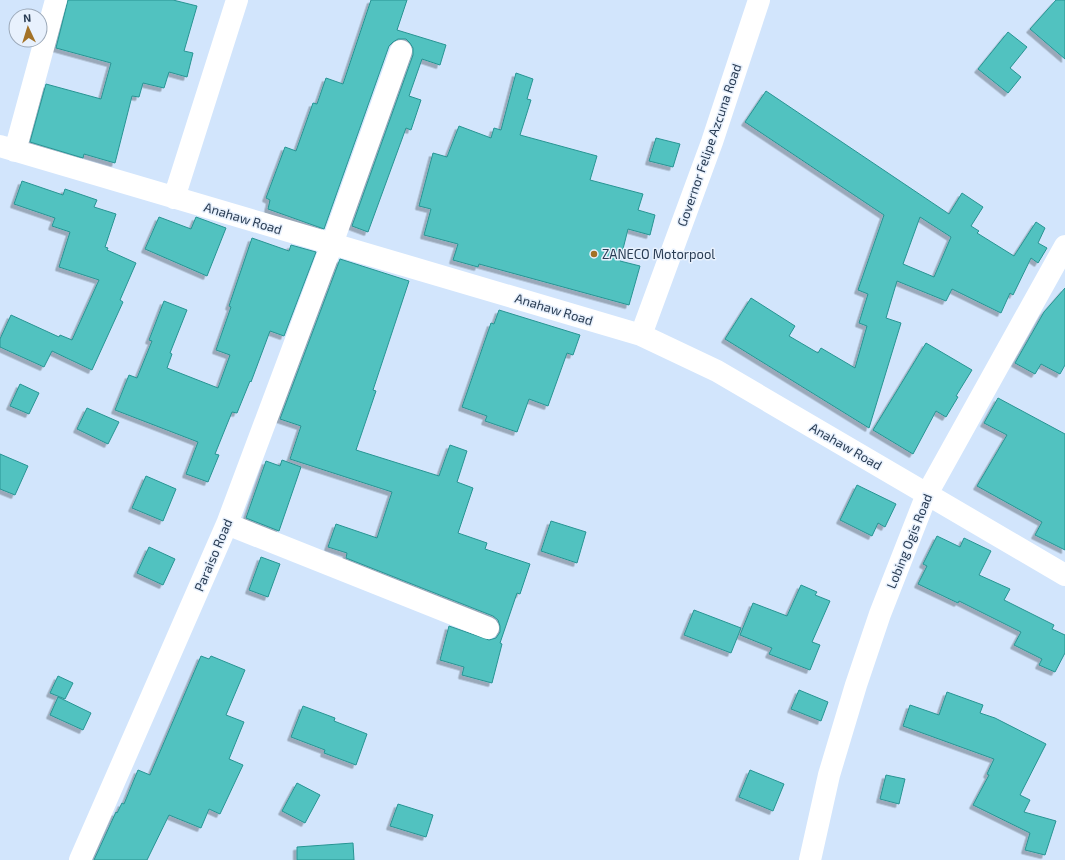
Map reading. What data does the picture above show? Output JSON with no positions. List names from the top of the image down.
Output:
{
  "streets": {
    "street": [
      "Governor Felipe Azcuna Road",
      "Anahaw Road",
      "Lobing Ogis Road",
      "Paraiso Road"
    ]
  },
  "crossings": [
    ["Governor Felipe Azcuna Road", "Anahaw Road"],
    ["Anahaw Road", "Lobing Ogis Road"],
    ["Anahaw Road", "Paraiso Road"]
  ],
  "places": ["ZANECO Motorpool"],
  "north": "top"
}
